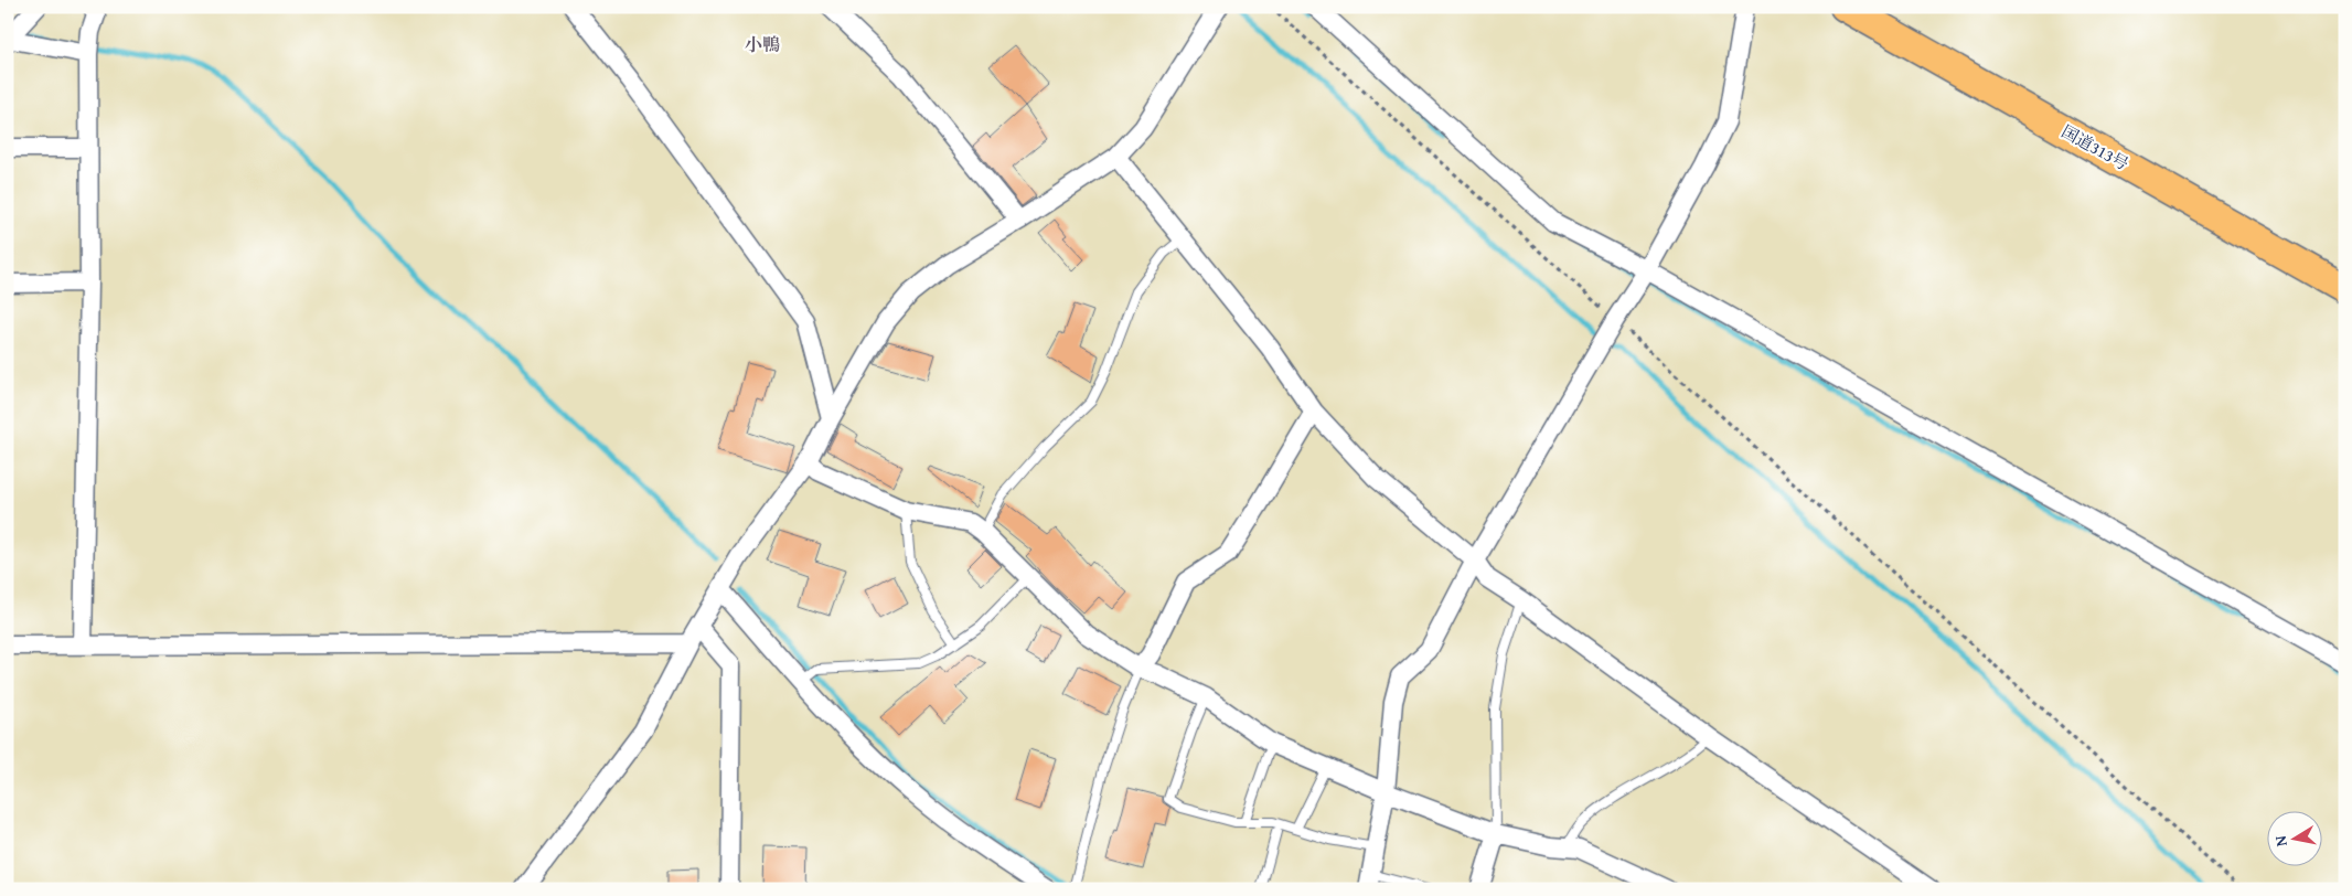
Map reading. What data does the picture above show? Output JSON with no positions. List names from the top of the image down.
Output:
{
  "streets": {
    "highway": ["国道313号"]
  },
  "districts": ["小鴨"],
  "north": "left"
}
